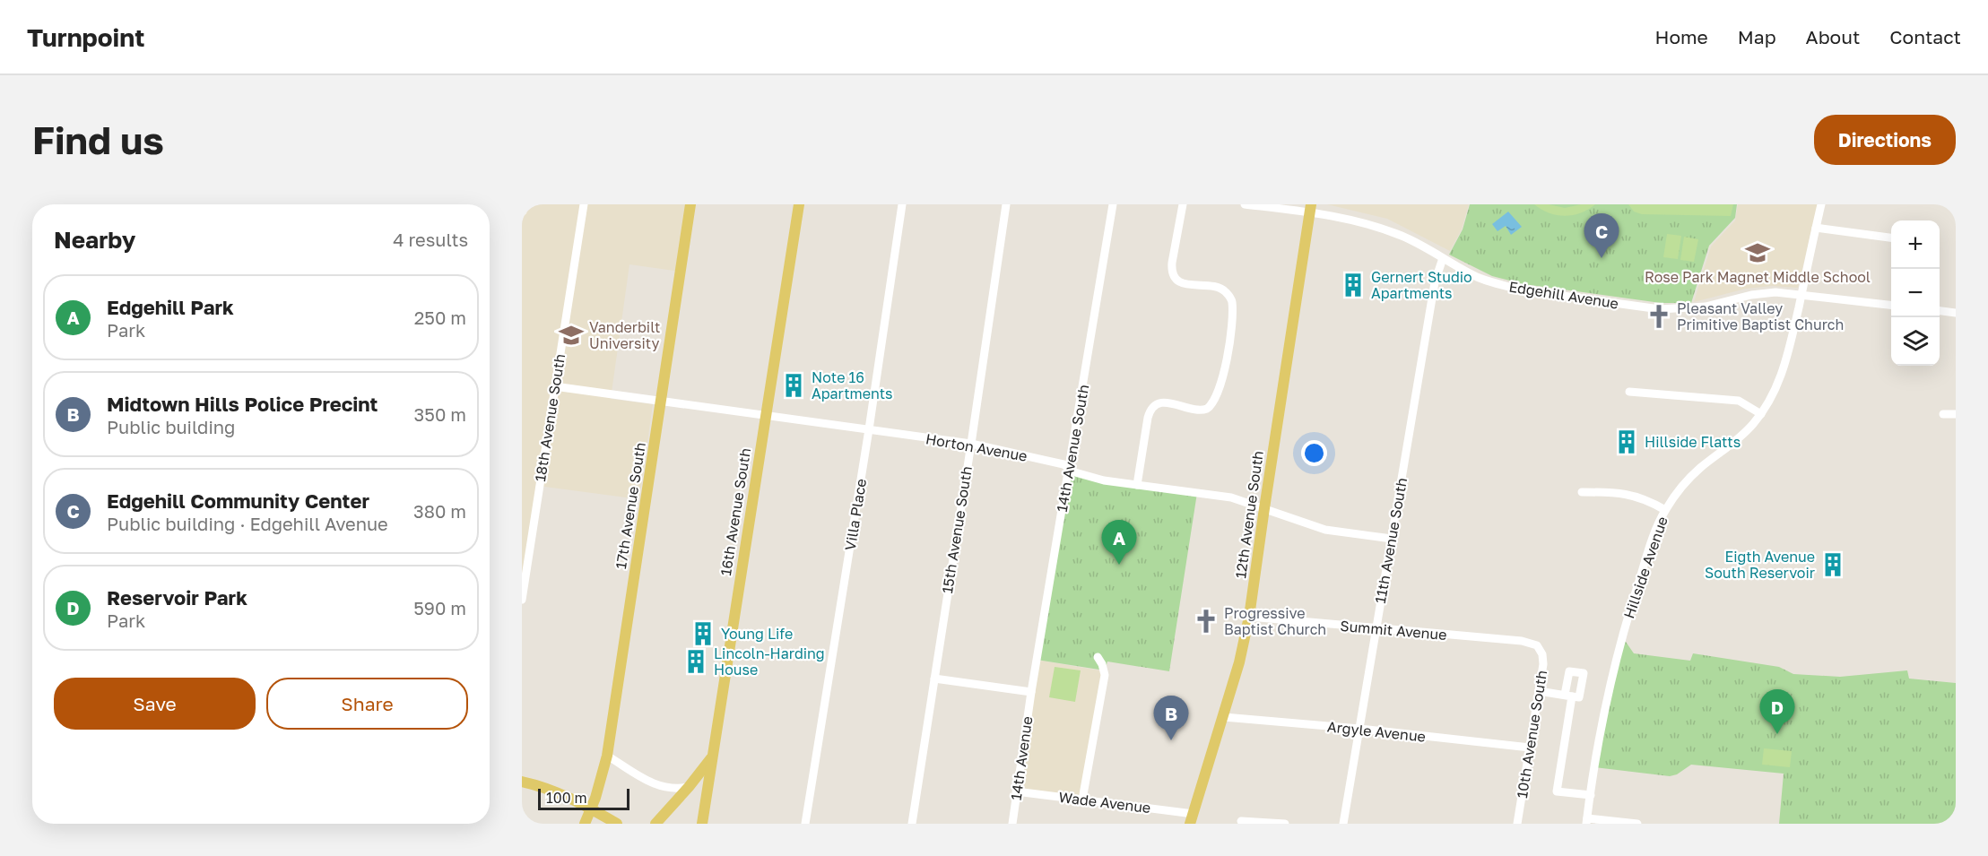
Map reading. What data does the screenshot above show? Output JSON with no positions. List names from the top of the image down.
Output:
{
  "streets": {
    "main road": ["17th Avenue South", "16th Avenue South", "12th Avenue South"],
    "street": [
      "Edgehill Avenue",
      "18th Avenue South",
      "Horton Avenue",
      "14th Avenue South",
      "Villa Place",
      "15th Avenue South",
      "11th Avenue South",
      "Hillside Avenue",
      "Summit Avenue",
      "Argyle Avenue",
      "10th Avenue South",
      "14th Avenue",
      "Wade Avenue"
    ]
  },
  "crossings": [
    ["Edgehill Avenue", "12th Avenue South"],
    ["Edgehill Avenue", "11th Avenue South"],
    ["Edgehill Avenue", "Hillside Avenue"],
    ["18th Avenue South", "Horton Avenue"],
    ["Horton Avenue", "14th Avenue South"],
    ["Horton Avenue", "17th Avenue South"],
    ["Horton Avenue", "16th Avenue South"],
    ["Horton Avenue", "Villa Place"],
    ["Horton Avenue", "12th Avenue South"],
    ["Horton Avenue", "15th Avenue South"],
    ["Horton Avenue", "11th Avenue South"],
    ["14th Avenue South", "14th Avenue"],
    ["12th Avenue South", "Summit Avenue"],
    ["12th Avenue South", "Argyle Avenue"],
    ["12th Avenue South", "Wade Avenue"],
    ["11th Avenue South", "Summit Avenue"],
    ["11th Avenue South", "Argyle Avenue"],
    ["Summit Avenue", "10th Avenue South"],
    ["Argyle Avenue", "10th Avenue South"],
    ["14th Avenue", "Wade Avenue"]
  ],
  "places": {
    "school or university": ["Rose Park Magnet Middle School", "Vanderbilt University"],
    "building": [
      "Gernert Studio Apartments",
      "Note 16 Apartments",
      "Hillside Flatts",
      "Eigth Avenue South Reservoir",
      "Young Life",
      "Lincoln-Harding House"
    ],
    "church": ["Pleasant Valley Primitive Baptist Church", "Progressive Baptist Church"]
  },
  "scale_bar": "100 m",
  "page": {
    "header": "Turnpoint",
    "nav": [
      "Home",
      "Map",
      "About",
      "Contact"
    ],
    "buttons": [
      "Directions",
      ["Save", "Share"]
    ],
    "title": "Find us",
    "heading": ["Nearby", "4 results"],
    "pins": [
      "C",
      "A",
      "D",
      "B"
    ],
    "map_buttons": ["+", "−"],
    "list": [
      {
        "mark": "A",
        "name": "Edgehill Park",
        "note": "Park",
        "value": "250 m"
      },
      {
        "mark": "B",
        "name": "Midtown Hills Police Precint",
        "note": "Public building",
        "value": "350 m"
      },
      {
        "mark": "C",
        "name": "Edgehill Community Center",
        "note": "Public building · Edgehill Avenue",
        "value": "380 m"
      },
      {
        "mark": "D",
        "name": "Reservoir Park",
        "note": "Park",
        "value": "590 m"
      }
    ],
    "scale": "100 m"
  }
}
